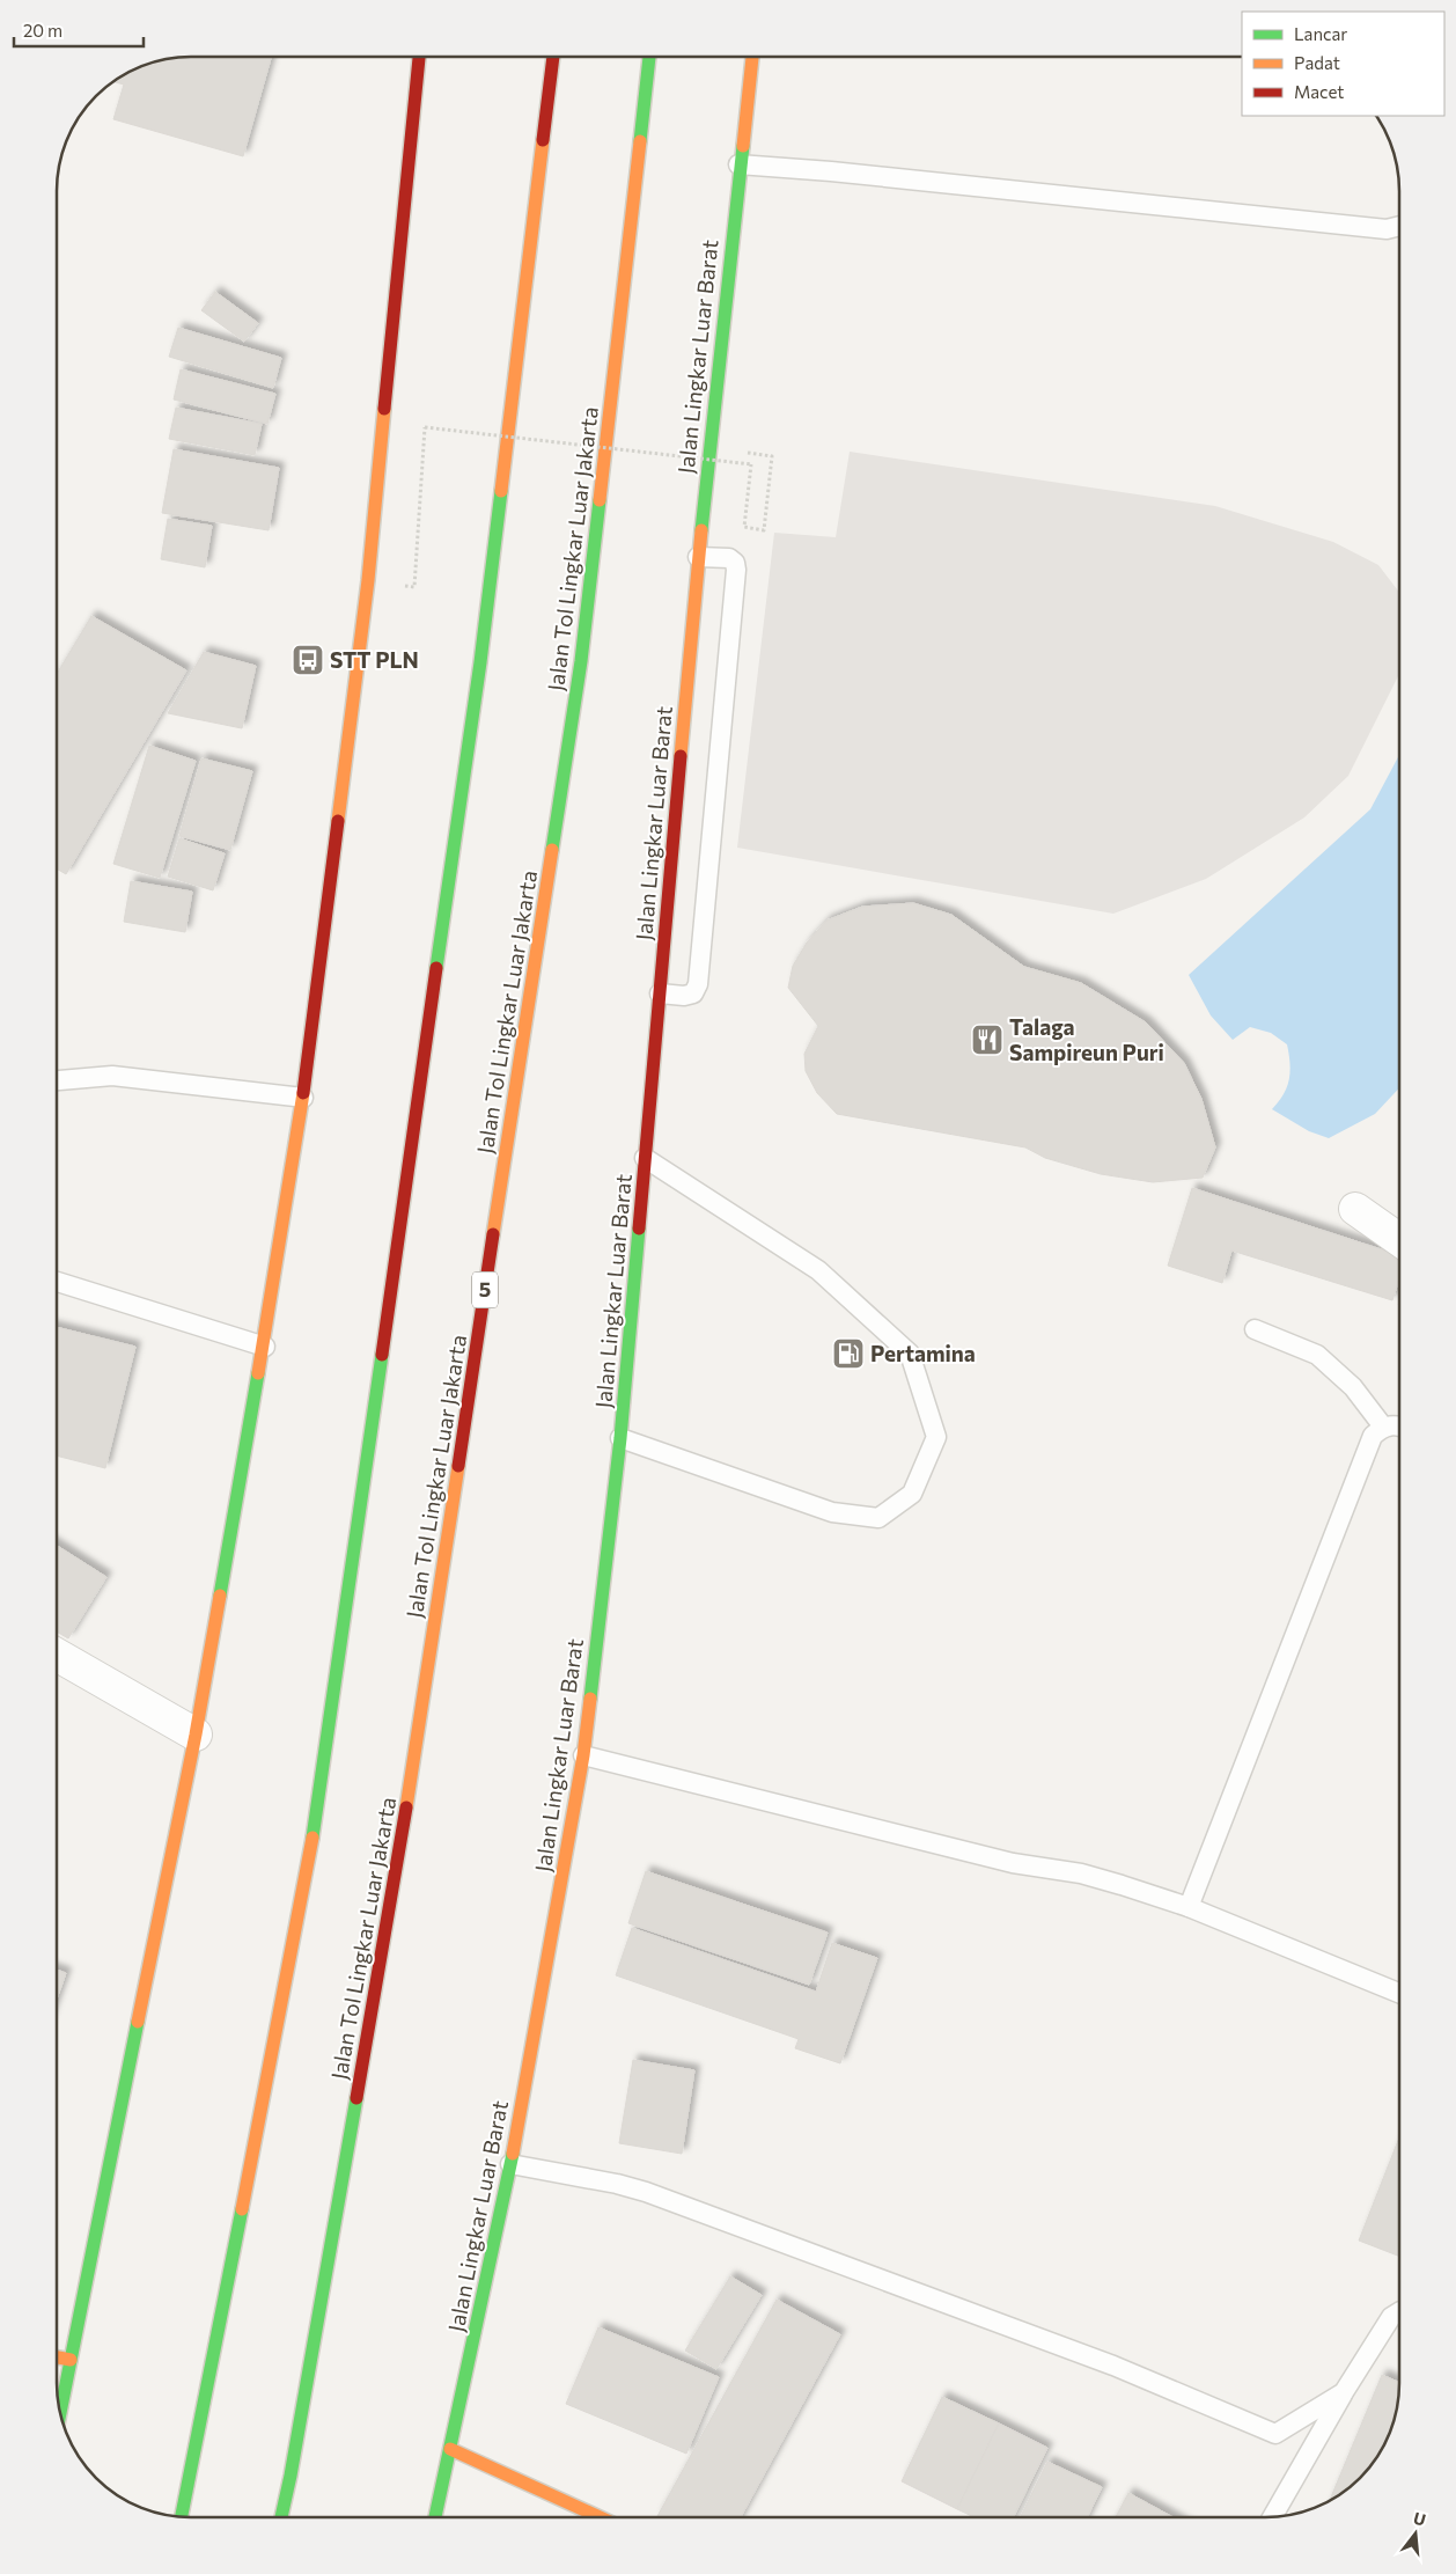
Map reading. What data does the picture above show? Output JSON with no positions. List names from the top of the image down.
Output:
{
  "streets": {
    "main road": ["Jalan Lingkar Luar Barat", "Jalan Tol Lingkar Luar Jakarta", "5"]
  },
  "places": {
    "bus stop": ["STT PLN"],
    "restaurant": ["Talaga Sampireun Puri"],
    "fuel station": ["Pertamina"]
  },
  "legend": ["Lancar", "Padat", "Macet"],
  "scale_bar": "20 m",
  "north": "top"
}
